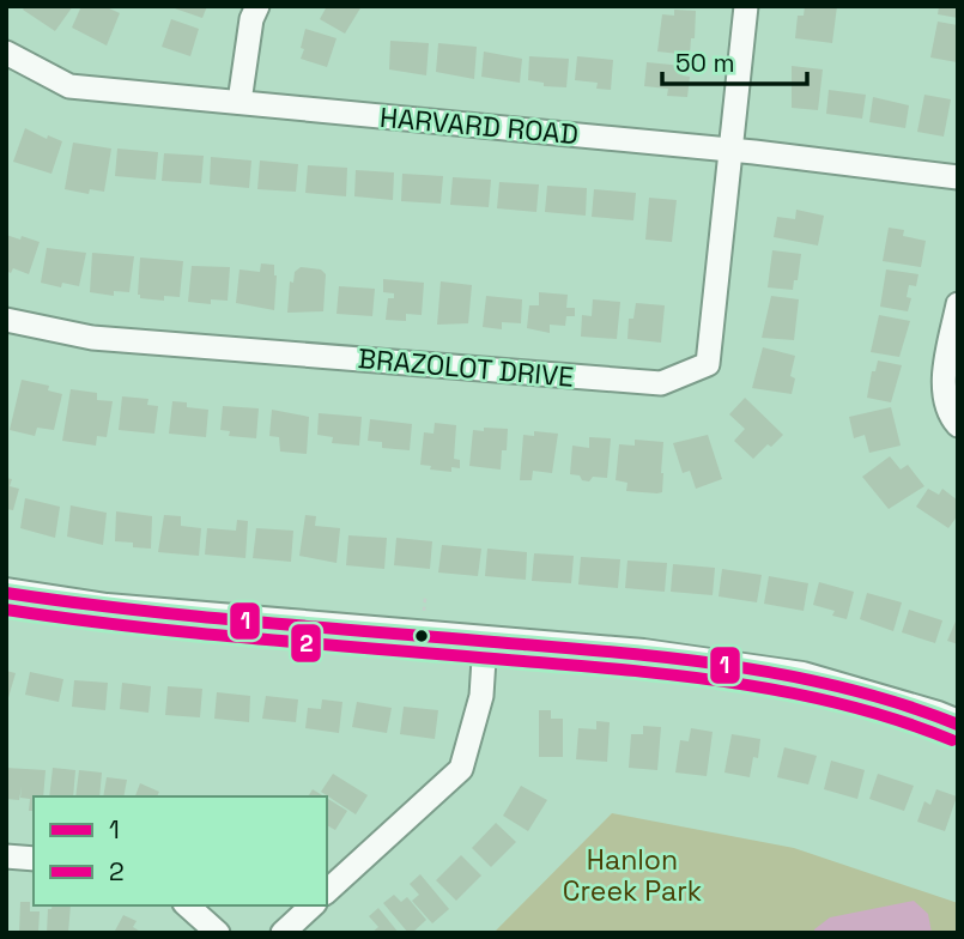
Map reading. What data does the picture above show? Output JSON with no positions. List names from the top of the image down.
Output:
{
  "streets": {
    "street": ["HARVARD ROAD", "BRAZOLOT DRIVE"]
  },
  "crossings": [
    ["HARVARD ROAD", "BRAZOLOT DRIVE"]
  ],
  "parks": ["Hanlon Creek Park"],
  "lines": ["transit line 1", "transit line 2"],
  "legend": ["1", "2"],
  "scale_bar": "50 m"
}
